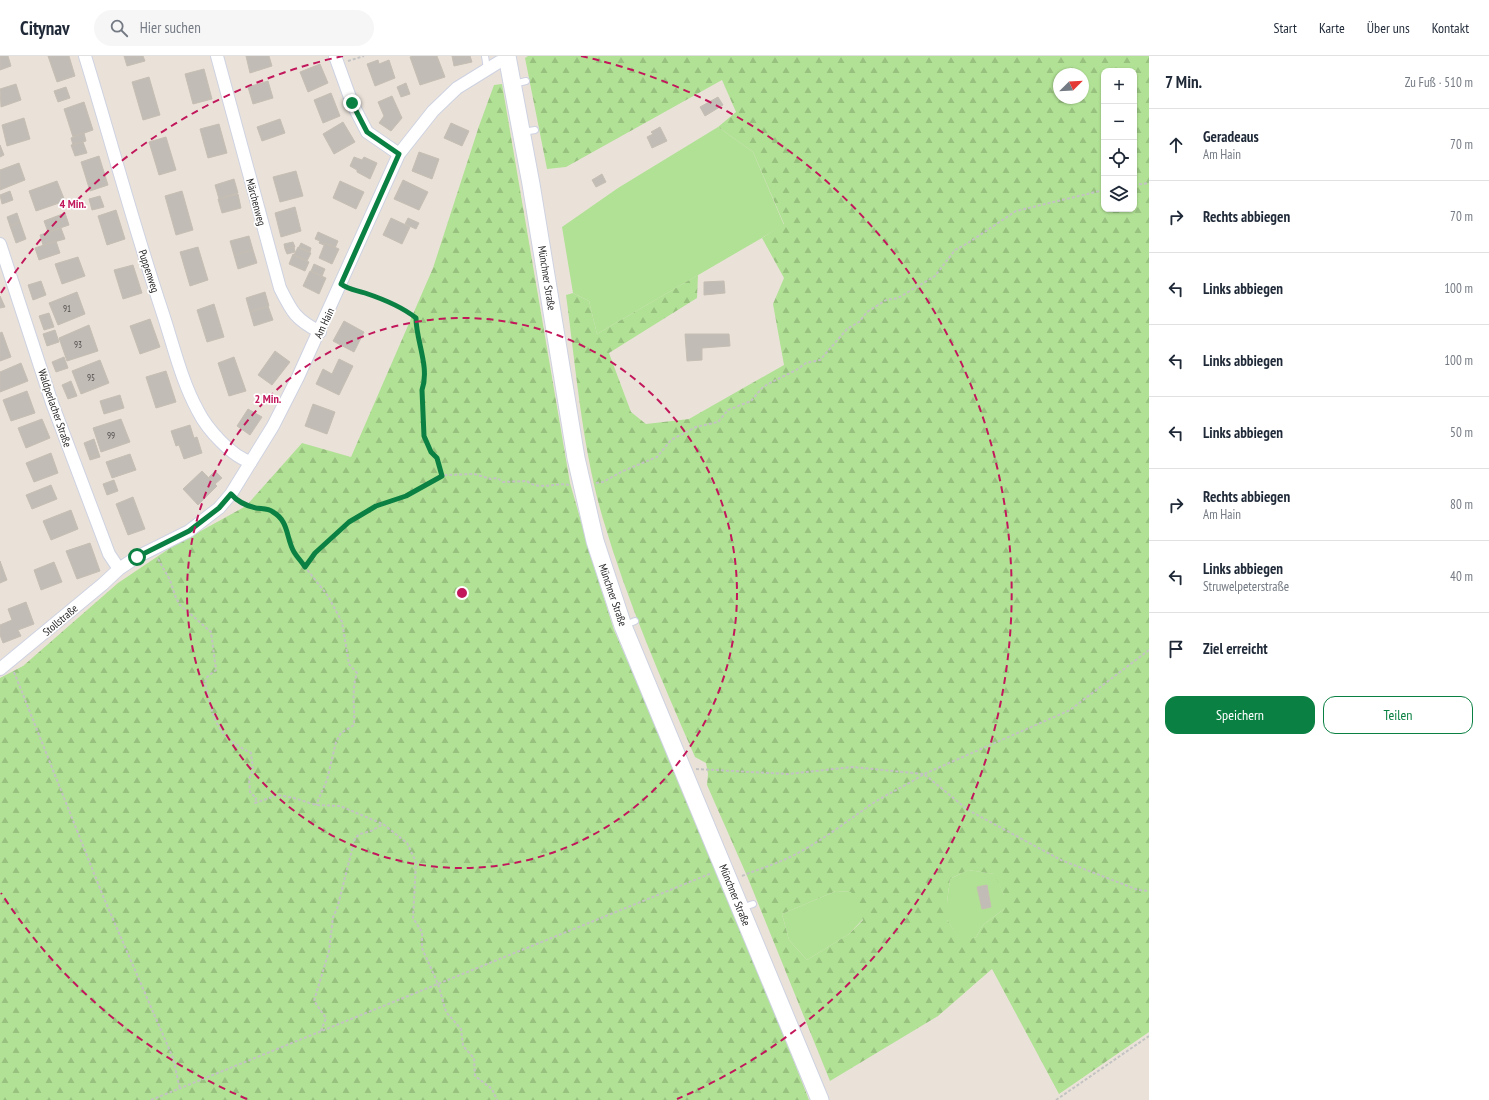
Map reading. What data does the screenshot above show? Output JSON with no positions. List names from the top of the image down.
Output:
{
  "streets": {
    "main road": ["Münchner Straße"],
    "street": [
      "Märchenweg",
      "Puppenweg",
      "Am Hain",
      "Waldperlacher Straße",
      "Stollstraße"
    ]
  },
  "crossings": [
    ["Märchenweg", "Am Hain"],
    ["Puppenweg", "Am Hain"],
    ["Münchner Straße", "Am Hain"],
    ["Am Hain", "Waldperlacher Straße"],
    ["Am Hain", "Stollstraße"],
    ["Waldperlacher Straße", "Stollstraße"]
  ],
  "house_numbers": [
    "91",
    "93",
    "95",
    "99"
  ],
  "north": "top right",
  "page": {
    "header": "Citynav",
    "search": "Hier suchen",
    "nav": [
      "Start",
      "Karte",
      "Über uns",
      "Kontakt"
    ],
    "heading": ["7 Min.", "Zu Fuß · 510 m"],
    "map_buttons": ["+", "−"],
    "list": [
      ["Geradeaus", "Am Hain", "70 m"],
      ["Rechts abbiegen", "70 m"],
      ["Links abbiegen", "100 m"],
      ["Links abbiegen", "100 m"],
      ["Links abbiegen", "50 m"],
      ["Rechts abbiegen", "Am Hain", "80 m"],
      ["Links abbiegen", "Struwelpeterstraße", "40 m"],
      "Ziel erreicht"
    ],
    "buttons": ["Speichern", "Teilen"]
  },
  "rings": ["4 Min.", "2 Min."]
}
